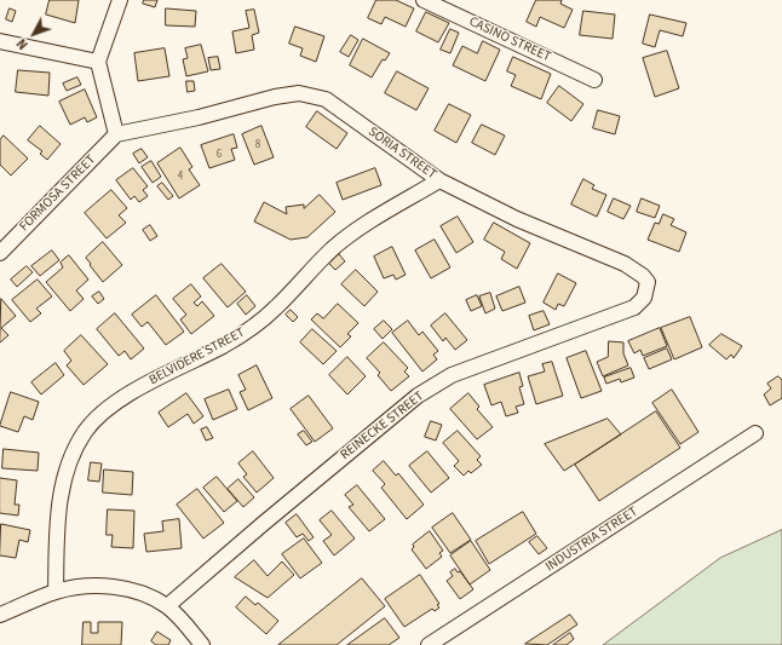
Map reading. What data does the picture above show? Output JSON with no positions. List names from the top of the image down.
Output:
{
  "streets": {
    "street": [
      "CASINO STREET",
      "SORIA STREET",
      "FORMOSA STREET",
      "BELVIDERE STREET",
      "REINECKE STREET",
      "INDUSTRIA STREET"
    ]
  },
  "crossings": [
    ["SORIA STREET", "FORMOSA STREET"],
    ["SORIA STREET", "BELVIDERE STREET"],
    ["SORIA STREET", "REINECKE STREET"]
  ],
  "house_numbers": ["8", "6", "4"],
  "north": "bottom left"
}
